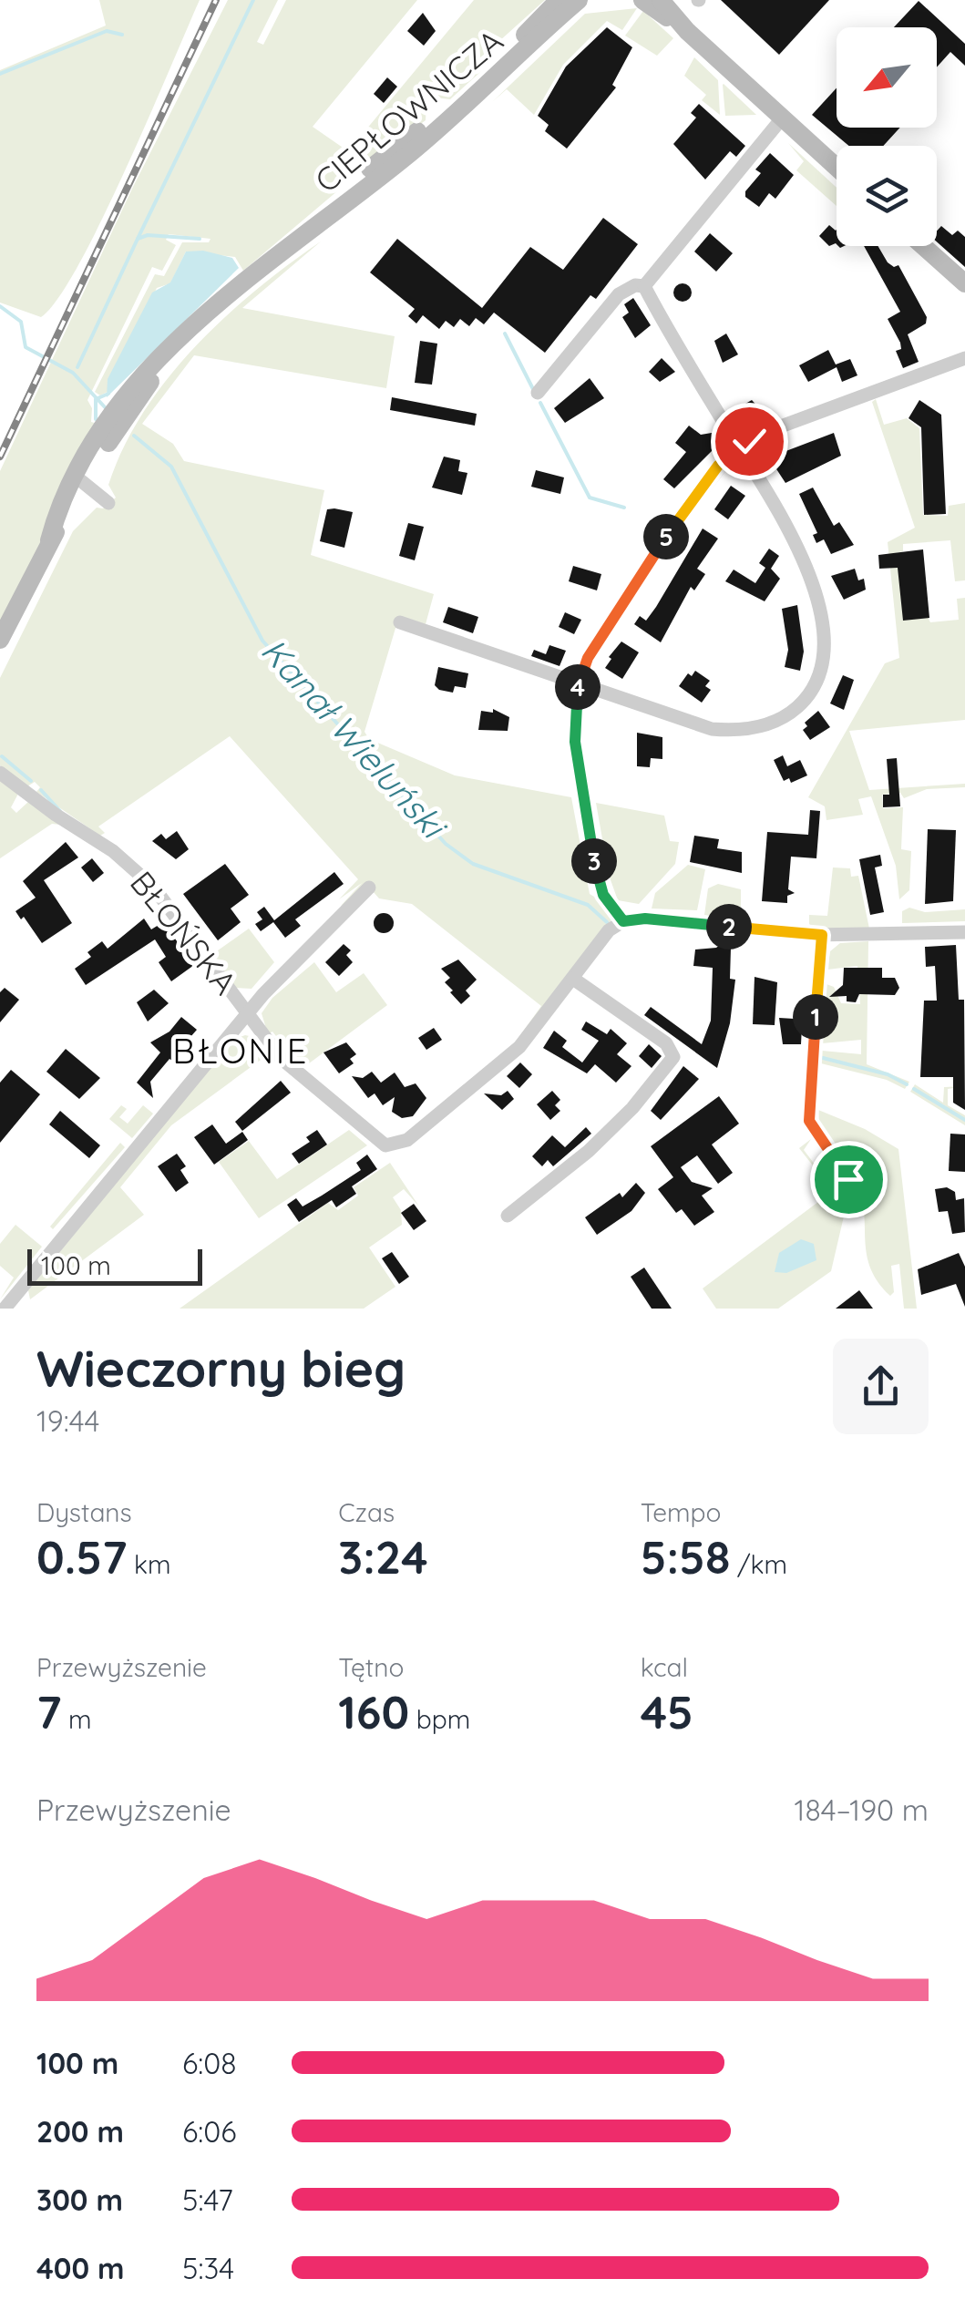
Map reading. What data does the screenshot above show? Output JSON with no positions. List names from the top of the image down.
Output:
{
  "streets": {
    "main road": ["CIEPŁOWNICZA"],
    "street": ["BŁOŃSKA"]
  },
  "districts": ["BŁONIE"],
  "water": ["Kanał Wieluński"],
  "scale_bar": "100 m",
  "north": "bottom left",
  "page": {
    "pins": [
      "5",
      "4",
      "3",
      "2",
      "1"
    ],
    "scale": "100 m",
    "heading": ["Wieczorny bieg", "19:44"],
    "stats": [
      ["Dystans", "0.57 km"],
      ["Czas", "3:24"],
      ["Tempo", "5:58 /km"],
      ["Przewyższenie", "7 m"],
      ["Tętno", "160 bpm"],
      ["kcal", "45"]
    ],
    "chart": ["Przewyższenie", "184–190 m"],
    "list": [
      {
        "name": "100 m",
        "note": "6:08"
      },
      {
        "name": "200 m",
        "note": "6:06"
      },
      {
        "name": "300 m",
        "note": "5:47"
      },
      {
        "name": "400 m",
        "note": "5:34"
      }
    ]
  }
}
